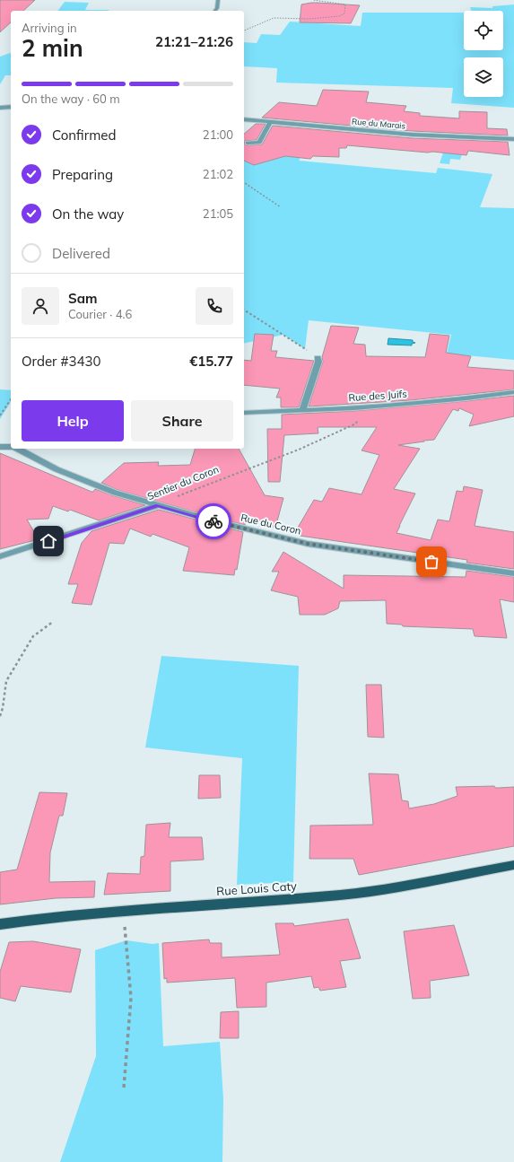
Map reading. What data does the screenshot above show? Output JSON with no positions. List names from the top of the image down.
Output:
{
  "streets": {
    "main road": ["Rue Louis Caty"],
    "street": [
      "Rue du Marais",
      "Rue des Juifs",
      "Sentier du Coron",
      "Rue du Coron"
    ]
  },
  "crossings": [
    ["Rue des Juifs", "Sentier du Coron"],
    ["Sentier du Coron", "Rue du Coron"]
  ],
  "page": {
    "heading": ["2 min", "Arriving in", "21:21–21:26"],
    "panel": [
      "Sam",
      "Courier · 4.6",
      "Order #3430",
      "€15.77"
    ],
    "bar": "On the way · 60 m",
    "list": [
      ["Confirmed", "21:00"],
      ["Preparing", "21:02"],
      ["On the way", "21:05"],
      "Delivered"
    ],
    "buttons": ["Help", "Share"]
  }
}
